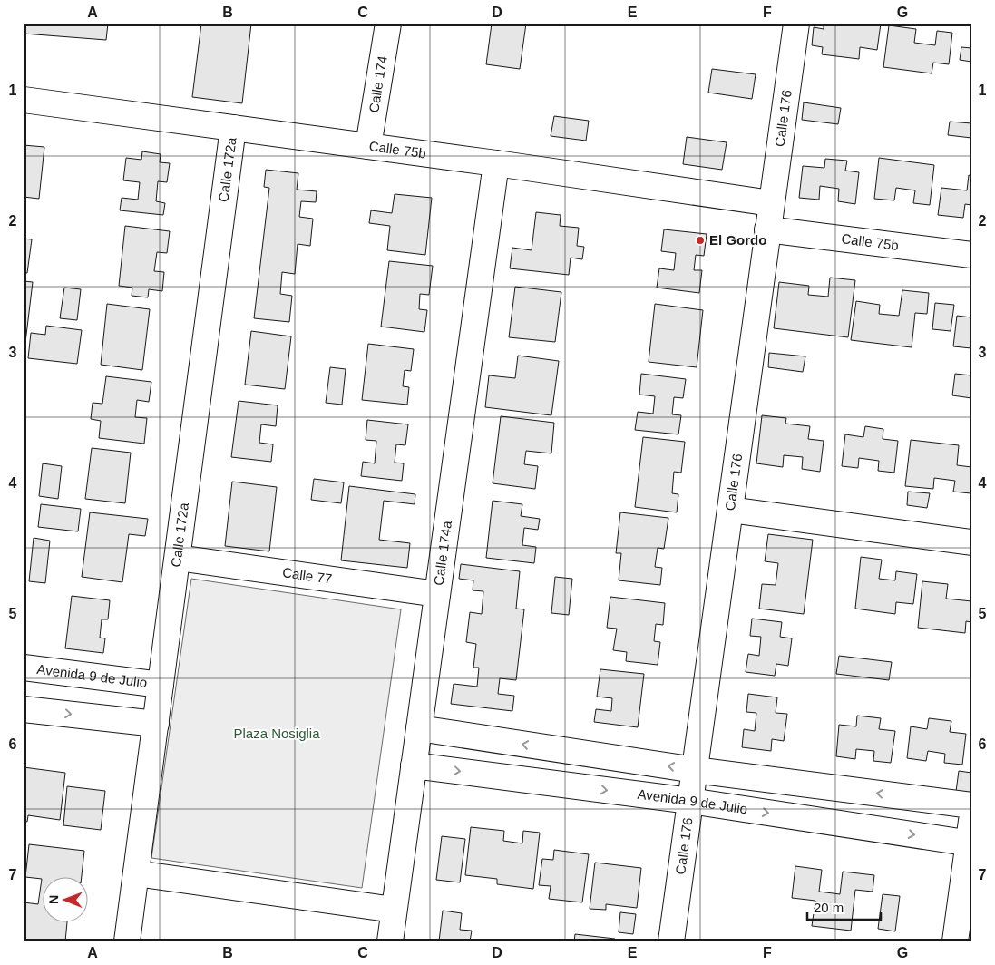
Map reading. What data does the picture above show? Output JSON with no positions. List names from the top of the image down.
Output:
{
  "streets": {
    "street": [
      "Calle 174",
      "Calle 176",
      "Calle 75b",
      "Calle 172a",
      "Calle 174a",
      "Calle 77",
      "Avenida 9 de Julio"
    ]
  },
  "crossings": [
    ["Calle 174", "Calle 75b"],
    ["Calle 176", "Calle 75b"],
    ["Calle 176", "Avenida 9 de Julio"],
    ["Calle 75b", "Calle 172a"],
    ["Calle 75b", "Calle 174a"],
    ["Calle 172a", "Calle 77"],
    ["Calle 172a", "Avenida 9 de Julio"],
    ["Calle 174a", "Calle 77"],
    ["Calle 174a", "Avenida 9 de Julio"]
  ],
  "parks": ["Plaza Nosiglia"],
  "places": ["El Gordo"],
  "scale_bar": "20 m",
  "north": "left",
  "grid": {
    "columns": [
      "A",
      "B",
      "C",
      "D",
      "E",
      "F",
      "G"
    ],
    "rows": [
      "1",
      "2",
      "3",
      "4",
      "5",
      "6",
      "7"
    ]
  }
}
